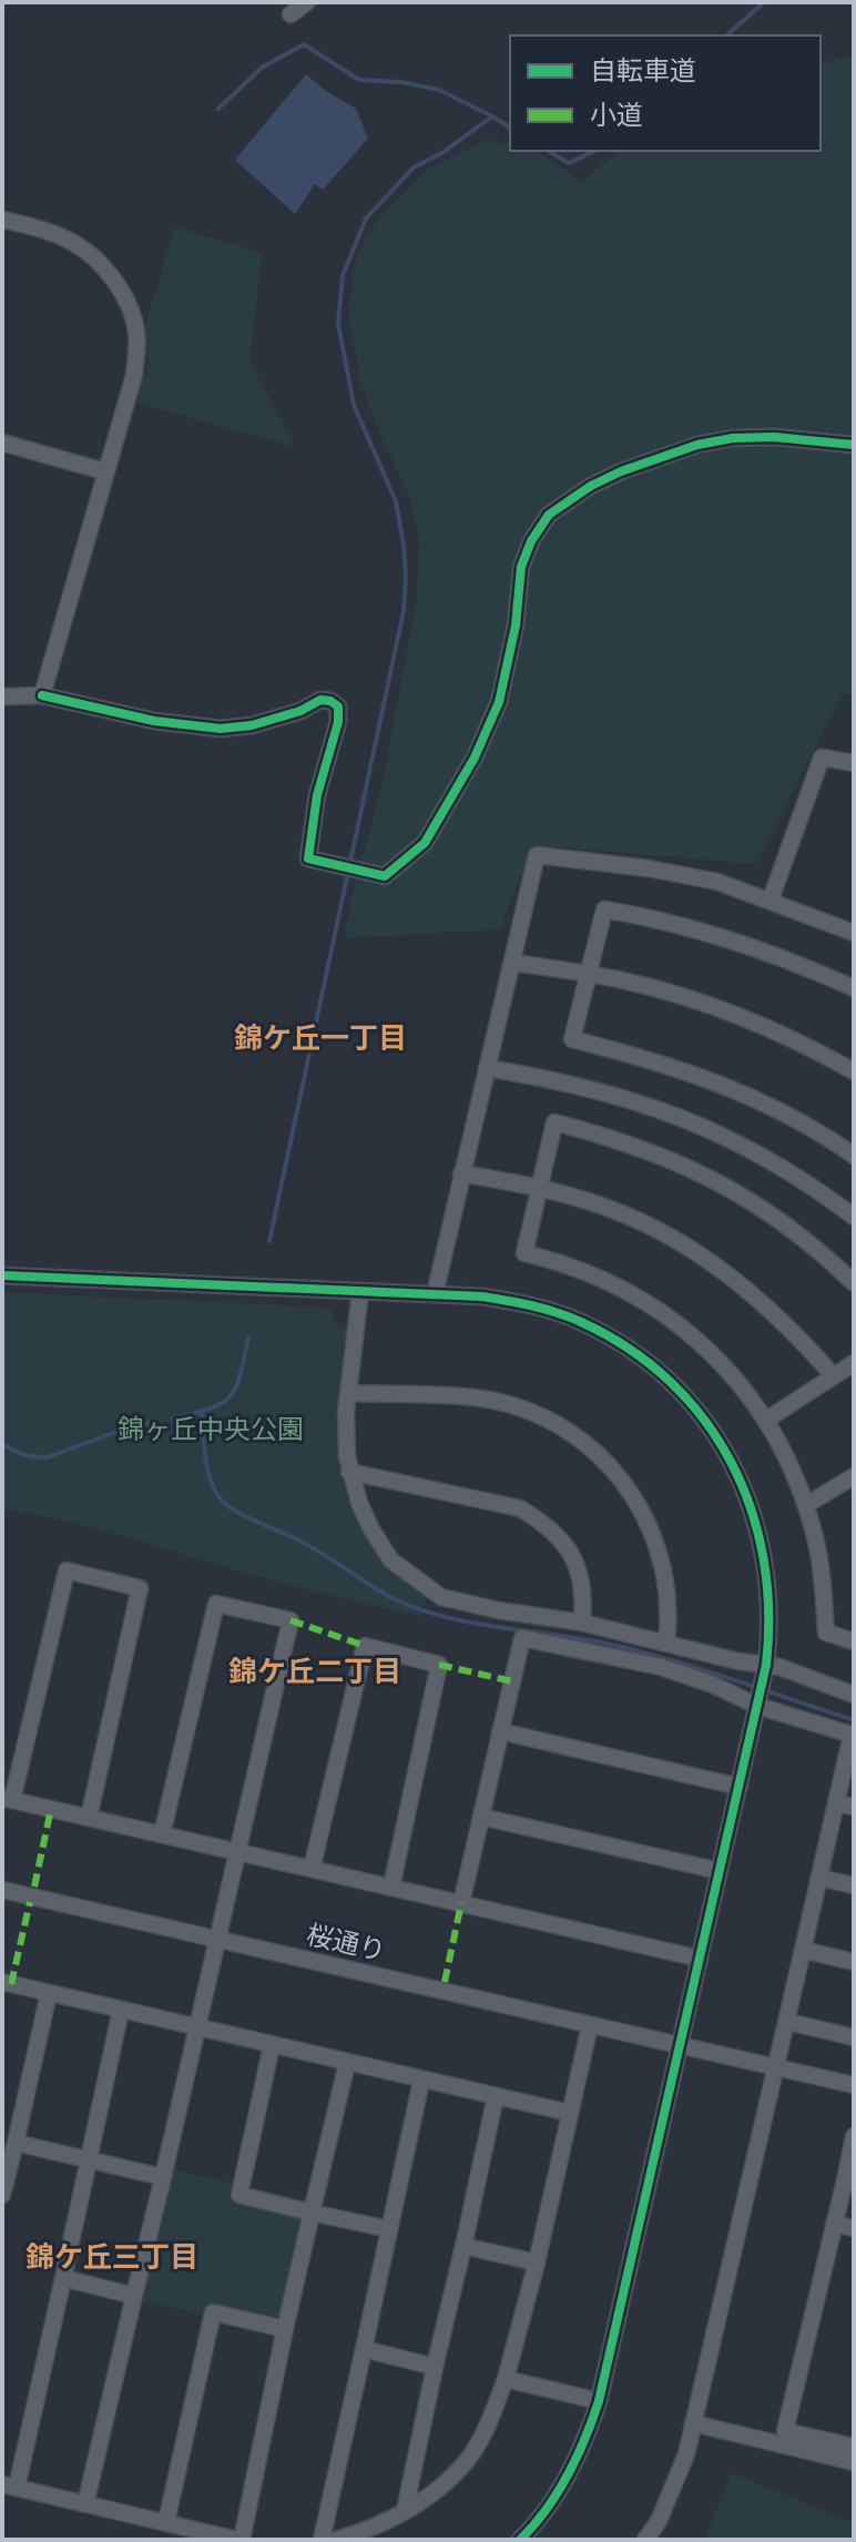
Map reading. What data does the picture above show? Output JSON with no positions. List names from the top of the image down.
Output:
{
  "streets": {
    "street": ["桜通り"]
  },
  "districts": ["錦ケ丘一丁目", "錦ケ丘二丁目", "錦ケ丘三丁目"],
  "parks": ["錦ヶ丘中央公園"],
  "legend": ["自転車道", "小道"]
}
